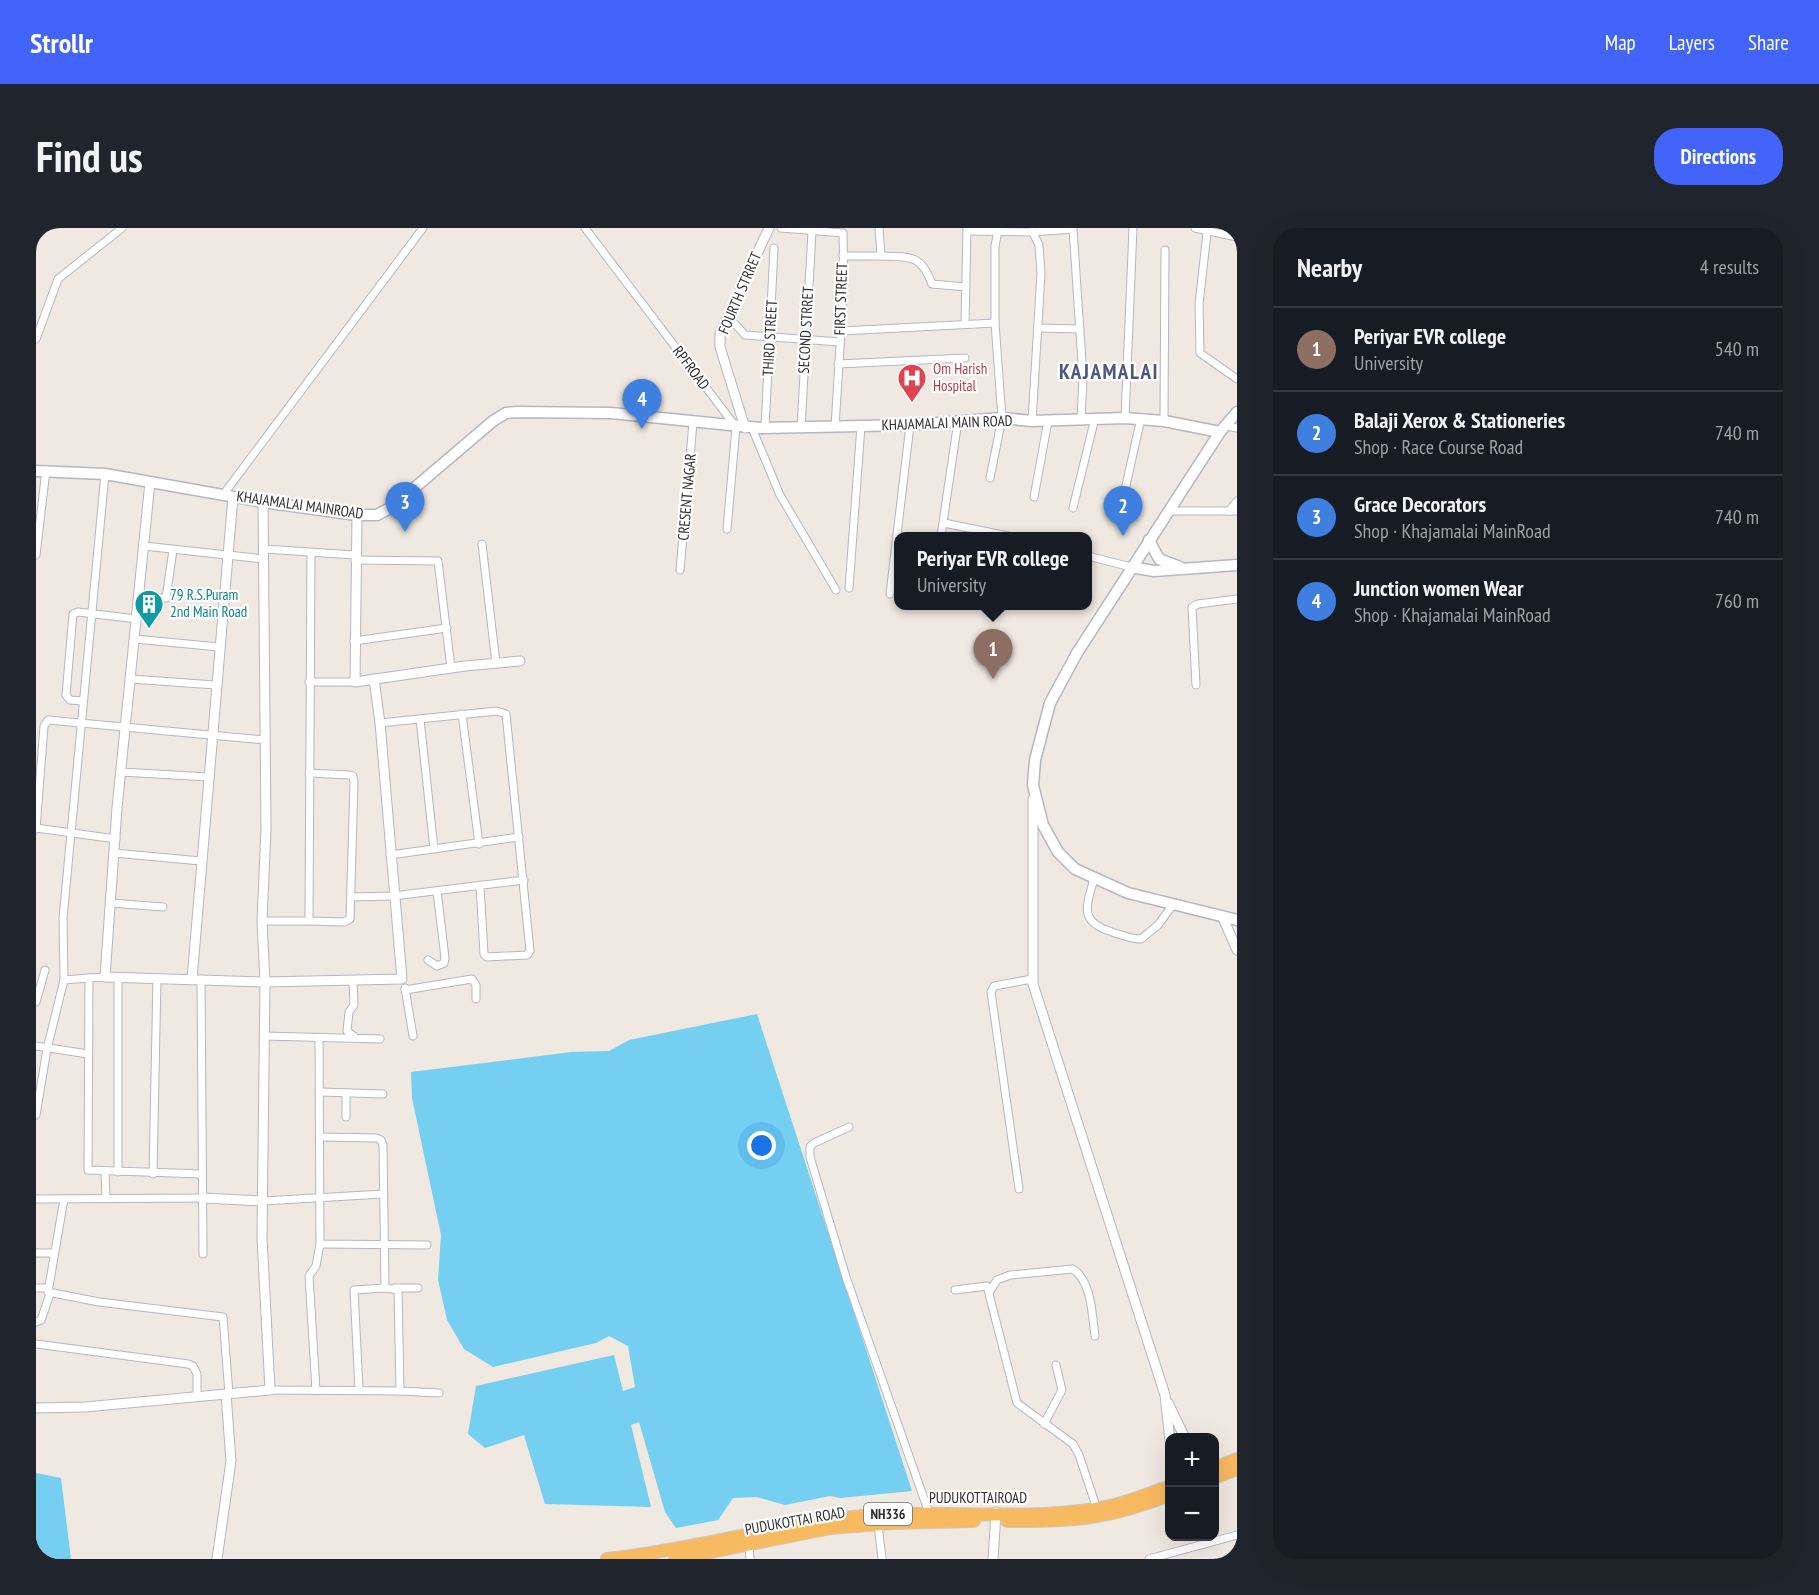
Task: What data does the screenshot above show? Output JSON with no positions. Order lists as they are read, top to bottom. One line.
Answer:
{"streets":{"highway":["PUDUKOTTAIROAD","NH336","PUDUKOTTAI ROAD"],"main road":["KHAJAMALAI MAIN ROAD","KHAJAMALAI MAINROAD"],"street":["FOURTH STRRET","FIRST STREET","SECOND STRRET","THIRD STREET","RPFROAD","CRESENT NAGAR"]},"crossings":[["FOURTH STRRET","RPFROAD"],["FOURTH STRRET","KHAJAMALAI MAIN ROAD"],["FOURTH STRRET","KHAJAMALAI MAINROAD"],["FIRST STREET","SECOND STRRET"],["FIRST STREET","KHAJAMALAI MAIN ROAD"],["SECOND STRRET","KHAJAMALAI MAIN ROAD"],["THIRD STREET","KHAJAMALAI MAIN ROAD"],["RPFROAD","KHAJAMALAI MAIN ROAD"],["RPFROAD","KHAJAMALAI MAINROAD"],["KHAJAMALAI MAIN ROAD","KHAJAMALAI MAINROAD"],["CRESENT NAGAR","KHAJAMALAI MAINROAD"],["PUDUKOTTAIROAD","PUDUKOTTAI ROAD"]],"districts":["KAJAMALAI"],"places":{"hospital":["Om Harish Hospital"],"building":["79 R.S.Puram 2nd Main Road"]},"page":{"header":"Strollr","nav":["Map","Layers","Share"],"buttons":"Directions","title":"Find us","heading":["Nearby","4 results"],"list":[{"mark":"1","name":"Periyar EVR college","note":"University","value":"540 m"},{"mark":"2","name":"Balaji Xerox & Stationeries","note":"Shop · Race Course Road","value":"740 m"},{"mark":"3","name":"Grace Decorators","note":"Shop · Khajamalai MainRoad","value":"740 m"},{"mark":"4","name":"Junction women Wear","note":"Shop · Khajamalai MainRoad","value":"760 m"}],"pins":["4","3","2","1"],"popup":["Periyar EVR college","University"],"map_buttons":["+","−"]}}
